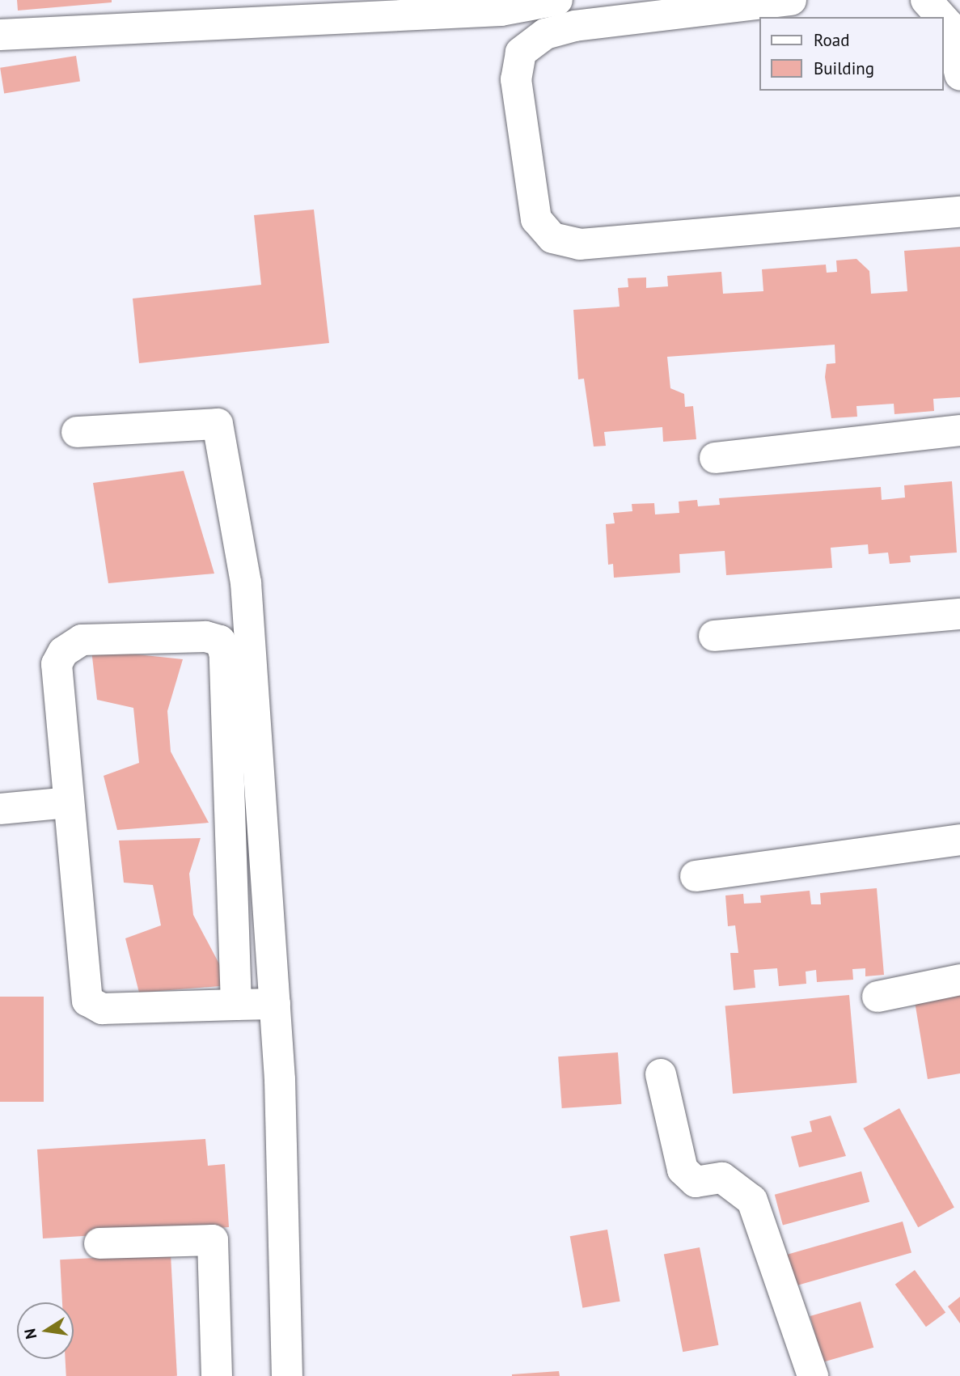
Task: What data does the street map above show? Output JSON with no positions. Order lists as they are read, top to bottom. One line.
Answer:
{"legend":["Road","Building"],"north":"left"}
